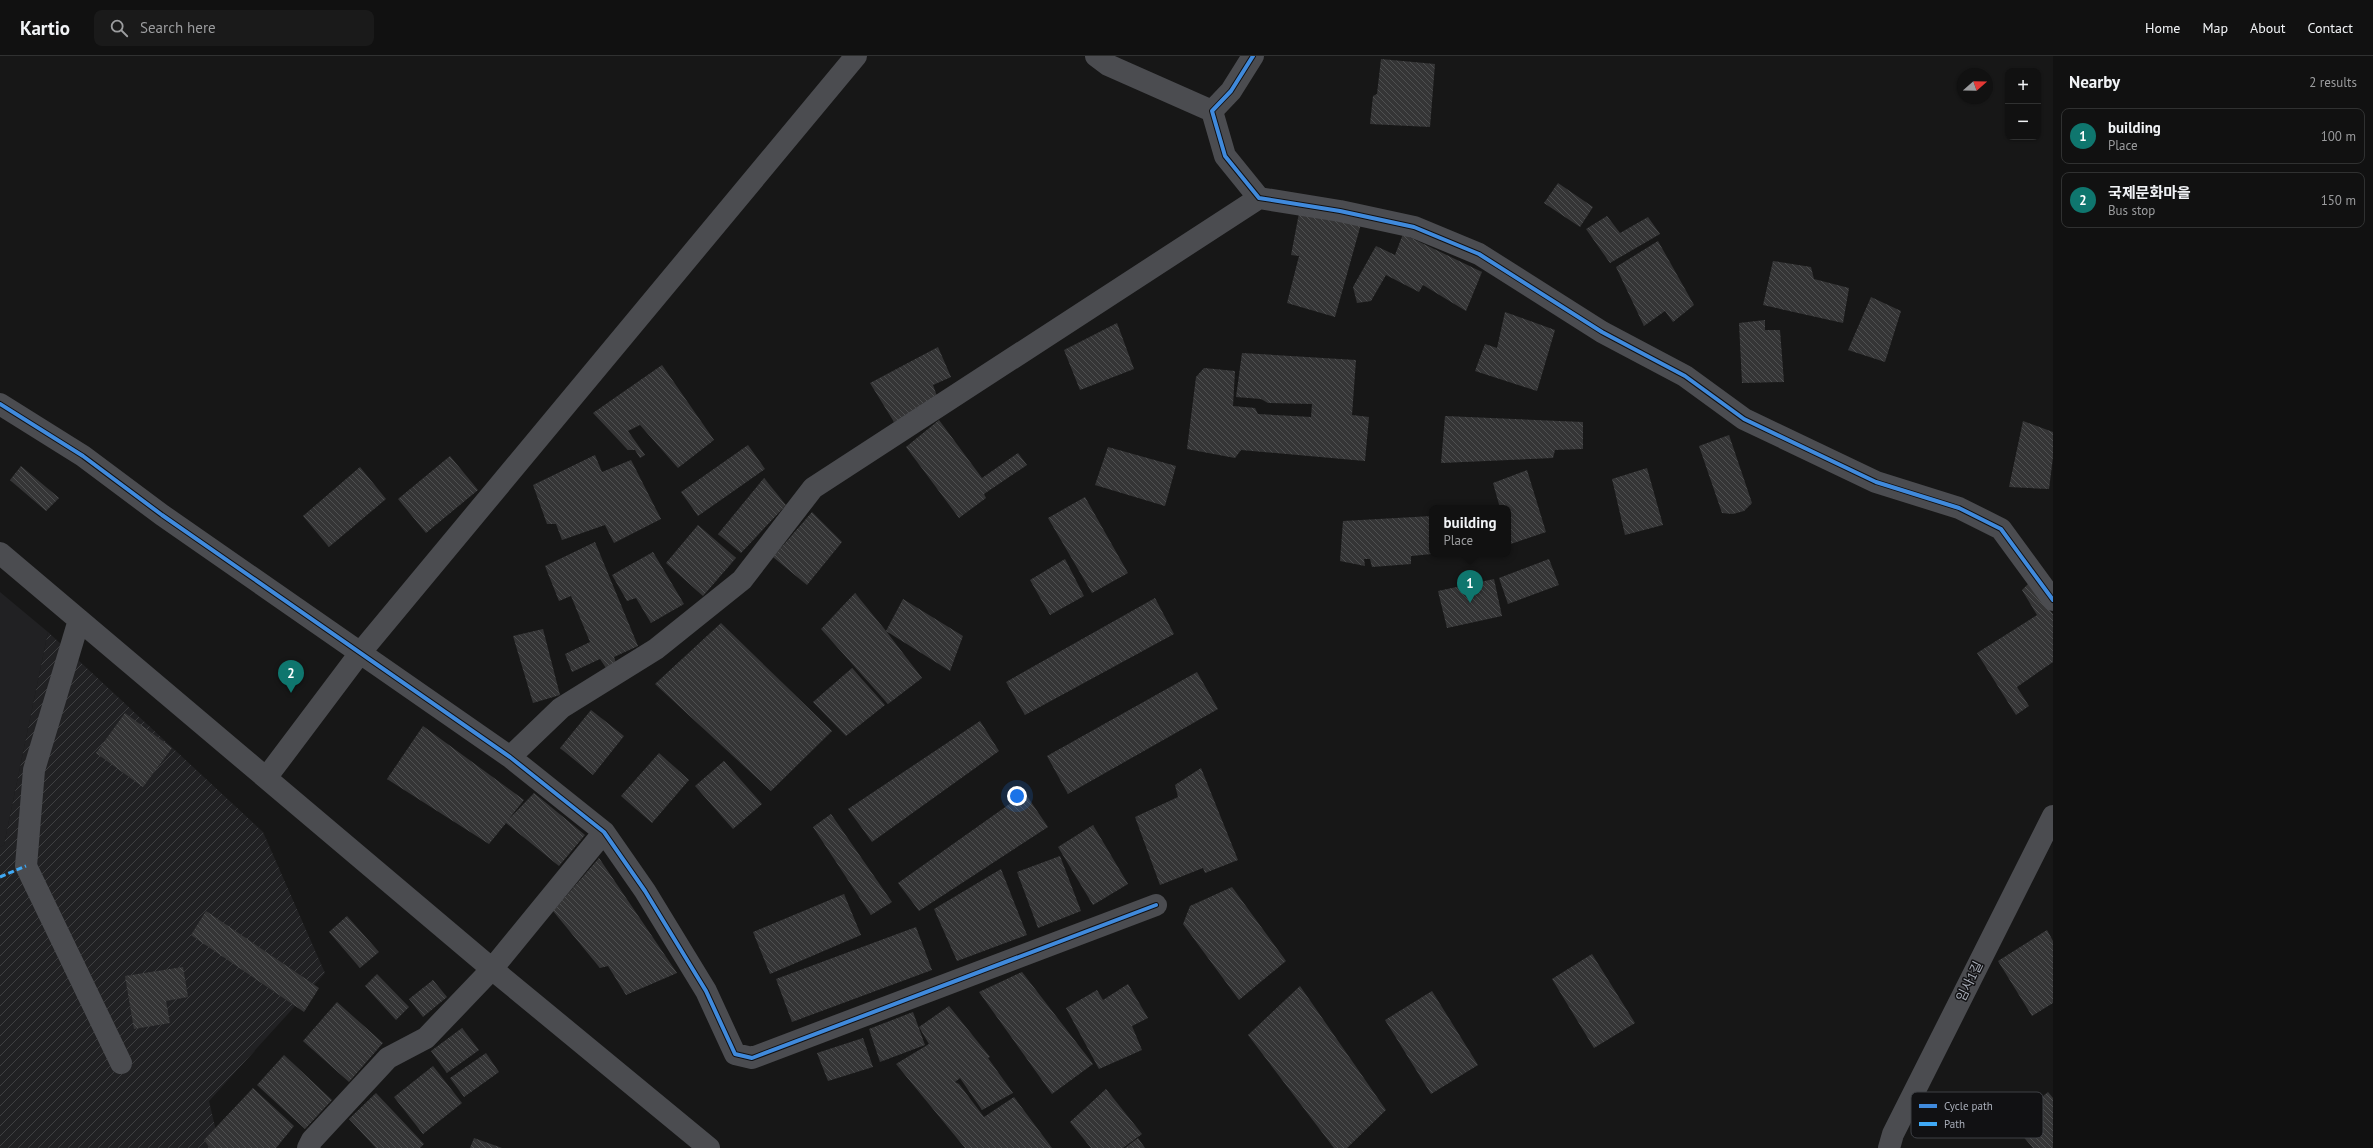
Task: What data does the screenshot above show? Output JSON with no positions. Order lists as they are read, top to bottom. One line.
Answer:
{"streets":{"street":["임사1길"]},"legend":["Cycle path","Path"],"north":"right","page":{"header":"Kartio","search":"Search here","nav":["Home","Map","About","Contact"],"heading":["Nearby","2 results"],"map_buttons":["+","−"],"list":[{"mark":"1","name":"building","note":"Place","value":"100 m"},{"mark":"2","name":"국제문화마을","note":"Bus stop","value":"150 m"}],"popup":["building","Place"],"pins":["1","2"]}}
